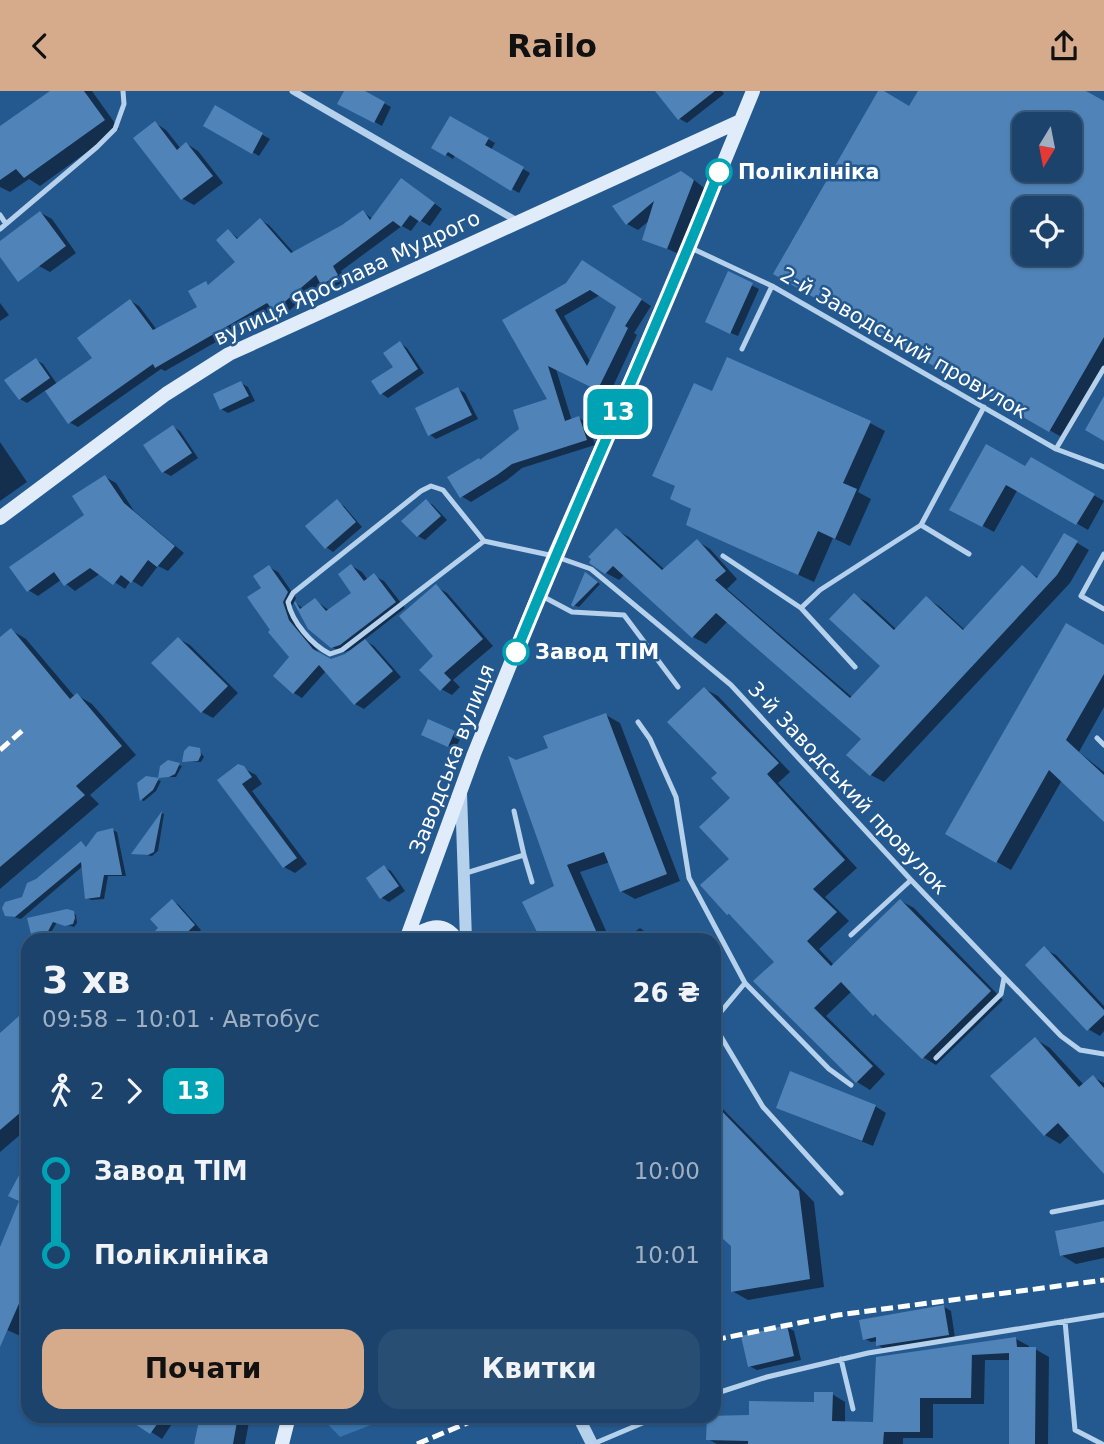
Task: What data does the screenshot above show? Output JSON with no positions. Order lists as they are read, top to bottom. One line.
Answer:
{"streets":{"main road":["вулиця Ярослава Мудрого","Заводська вулиця"],"lane":["2-й Заводський провулок","3-й Заводський провулок"]},"crossings":[["вулиця Ярослава Мудрого","Заводська вулиця"],["2-й Заводський провулок","Заводська вулиця"],["Заводська вулиця","3-й Заводський провулок"]],"places":["Поліклініка","Завод ТІМ"],"lines":["bus line 13"],"north":"bottom","page":{"header":"Railo","on_map":"13","heading":["3 хв","09:58 – 10:01 · Автобус","26 ₴"],"legs":["2","13"],"list":[{"name":"Завод ТІМ","value":"10:00"},{"name":"Поліклініка","value":"10:01"}],"buttons":["Почати","Квитки"]}}
